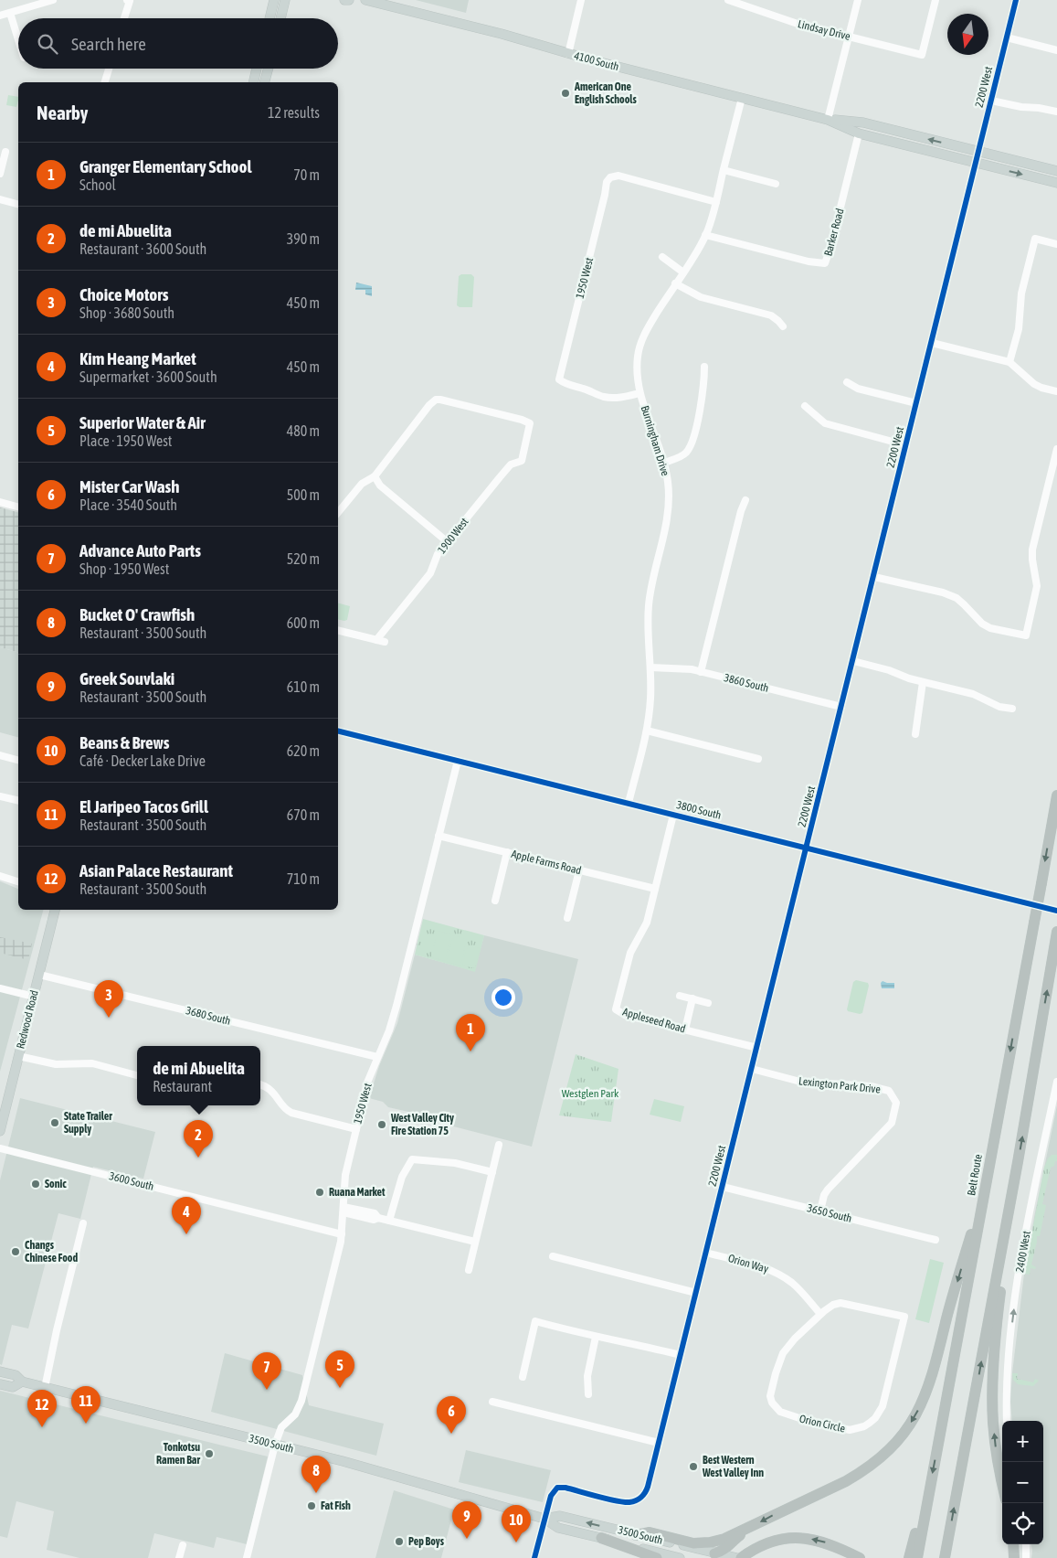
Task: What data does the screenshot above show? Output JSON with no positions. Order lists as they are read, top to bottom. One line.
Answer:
{"streets":{"highway":["Belt Route"],"main road":["4100 South","Redwood Road","3500 South"],"street":["Lindsay Drive","2200 West","Barker Road","1950 West","Burningham Drive","1900 West","3860 South","3800 South","Apple Farms Road","3680 South","Appleseed Road","Lexington Park Drive","3600 South","3650 South","2400 West","Orion Way","Orion Circle"]},"crossings":[["4100 South","2200 West"],["4100 South","Barker Road"],["4100 South","Burningham Drive"],["2200 West","3860 South"],["2200 West","3800 South"],["2200 West","Appleseed Road"],["2200 West","Lexington Park Drive"],["2200 West","3650 South"],["2200 West","Orion Way"],["2200 West","3500 South"],["Barker Road","Burningham Drive"],["1950 West","Burningham Drive"],["1950 West","3800 South"],["1950 West","Apple Farms Road"],["1950 West","3680 South"],["1950 West","3600 South"],["1950 West","3500 South"],["Burningham Drive","3860 South"],["Burningham Drive","3800 South"],["3800 South","Appleseed Road"],["Apple Farms Road","Appleseed Road"],["3680 South","Redwood Road"],["Lexington Park Drive","3650 South"],["Orion Way","Orion Circle"]],"one_way":["2400 West"],"parks":["Westglen Park"],"places":["American One English Schools","State Trailer Supply","West Valley City Fire Station 75","Sonic","Ruana Market","Changs Chinese Food","Tonkotsu Ramen Bar","Best Western West Valley Inn","Fat Fish","Pep Boys"],"north":"bottom","page":{"search":"Search here","heading":["Nearby","12 results"],"list":[{"mark":"1","name":"Granger Elementary School","note":"School","value":"70 m"},{"mark":"2","name":"de mi Abuelita","note":"Restaurant · 3600 South","value":"390 m"},{"mark":"3","name":"Choice Motors","note":"Shop · 3680 South","value":"450 m"},{"mark":"4","name":"Kim Heang Market","note":"Supermarket · 3600 South","value":"450 m"},{"mark":"5","name":"Superior Water & Air","note":"Place · 1950 West","value":"480 m"},{"mark":"6","name":"Mister Car Wash","note":"Place · 3540 South","value":"500 m"},{"mark":"7","name":"Advance Auto Parts","note":"Shop · 1950 West","value":"520 m"},{"mark":"8","name":"Bucket O' Crawfish","note":"Restaurant · 3500 South","value":"600 m"},{"mark":"9","name":"Greek Souvlaki","note":"Restaurant · 3500 South","value":"610 m"},{"mark":"10","name":"Beans & Brews","note":"Café · Decker Lake Drive","value":"620 m"},{"mark":"11","name":"El Jaripeo Tacos Grill","note":"Restaurant · 3500 South","value":"670 m"},{"mark":"12","name":"Asian Palace Restaurant","note":"Restaurant · 3500 South","value":"710 m"}],"pins":["3","1","2","4","5","7","11","12","6","8","9","10"],"popup":["de mi Abuelita","Restaurant"],"map_buttons":["+","−"]}}
